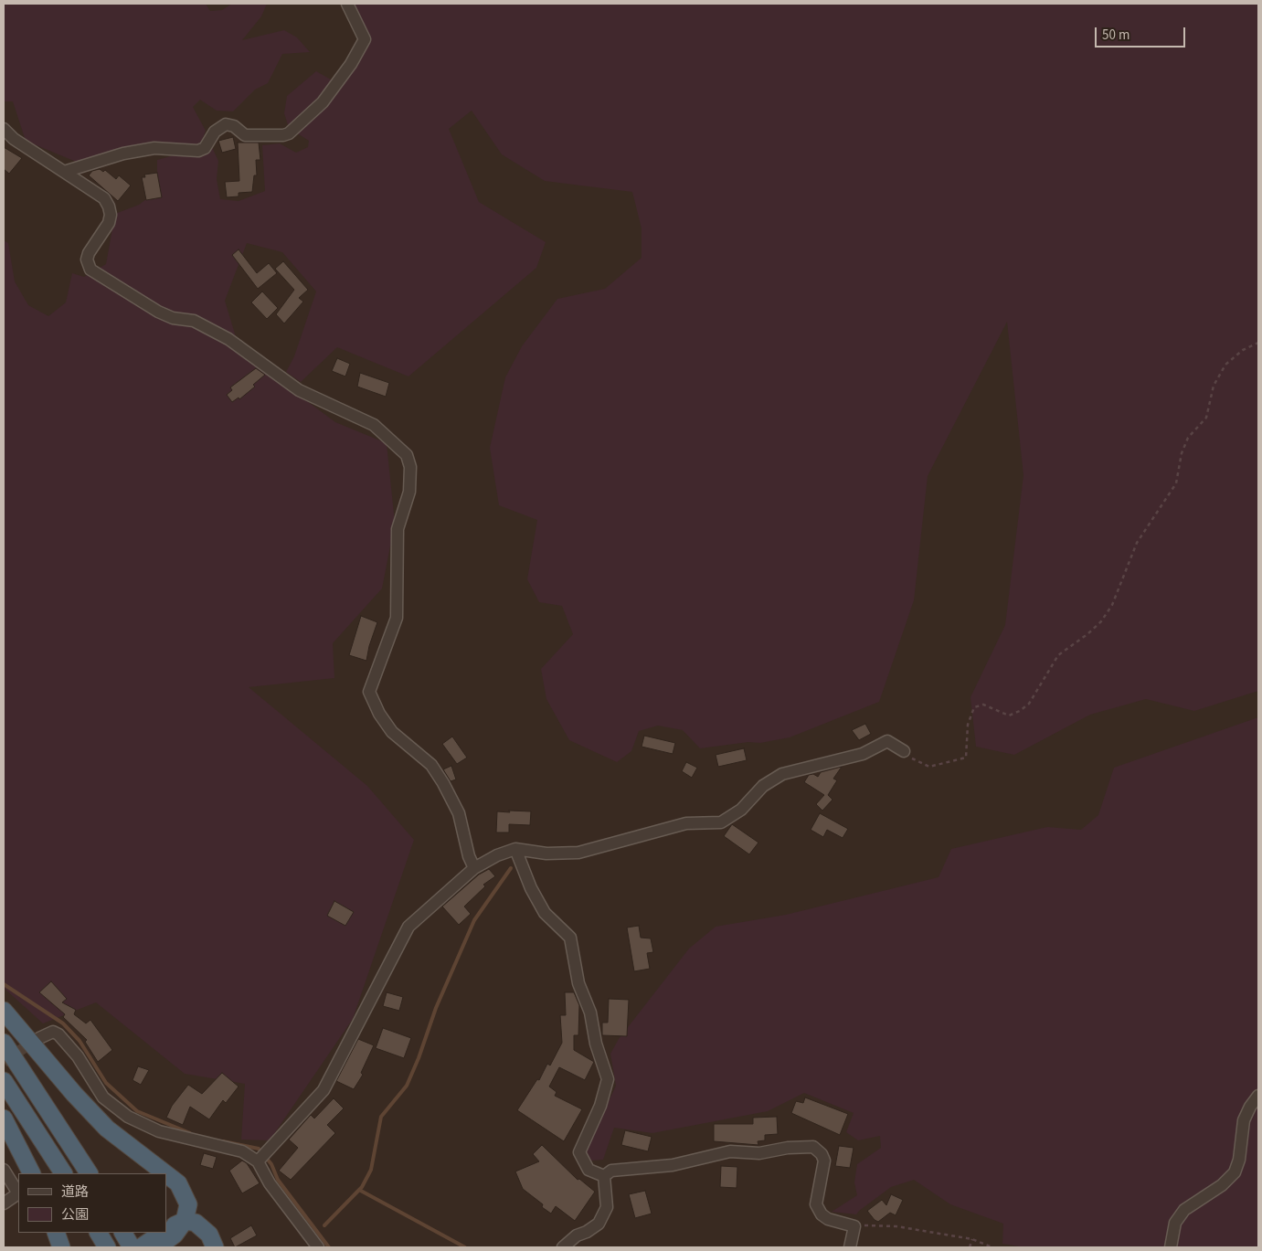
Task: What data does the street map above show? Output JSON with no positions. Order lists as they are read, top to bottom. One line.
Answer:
{"legend":["道路","公園"],"scale_bar":"50 m"}
